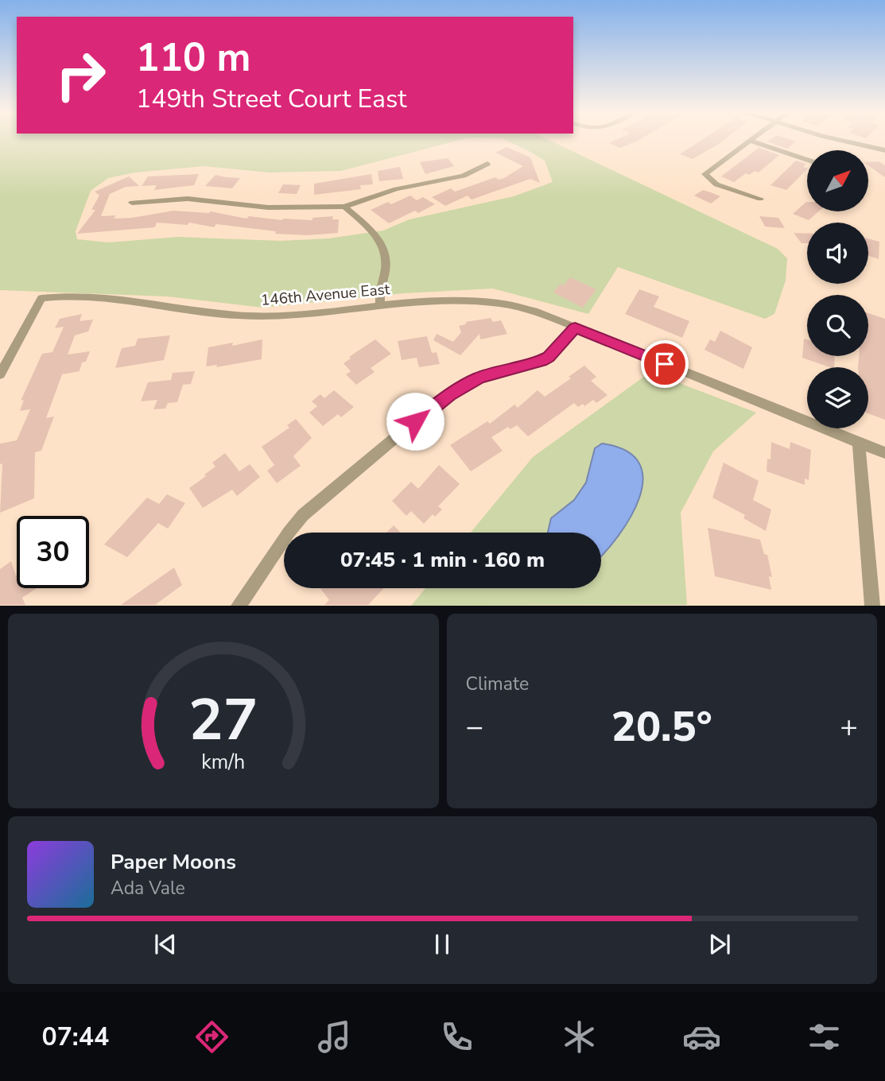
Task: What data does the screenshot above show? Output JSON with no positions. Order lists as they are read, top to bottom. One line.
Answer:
{"streets":{"street":["146th Avenue East"]},"north":"top right","page":{"turn":["110 m","149th Street Court East"],"limit":"30","trip":"07:45 · 1 min · 160 m","tile":"Climate","heat":["−","20.5°","+"],"song":["Paper Moons","Ada Vale"],"tabs":"07:44","gauge":["27","km/h"]}}
